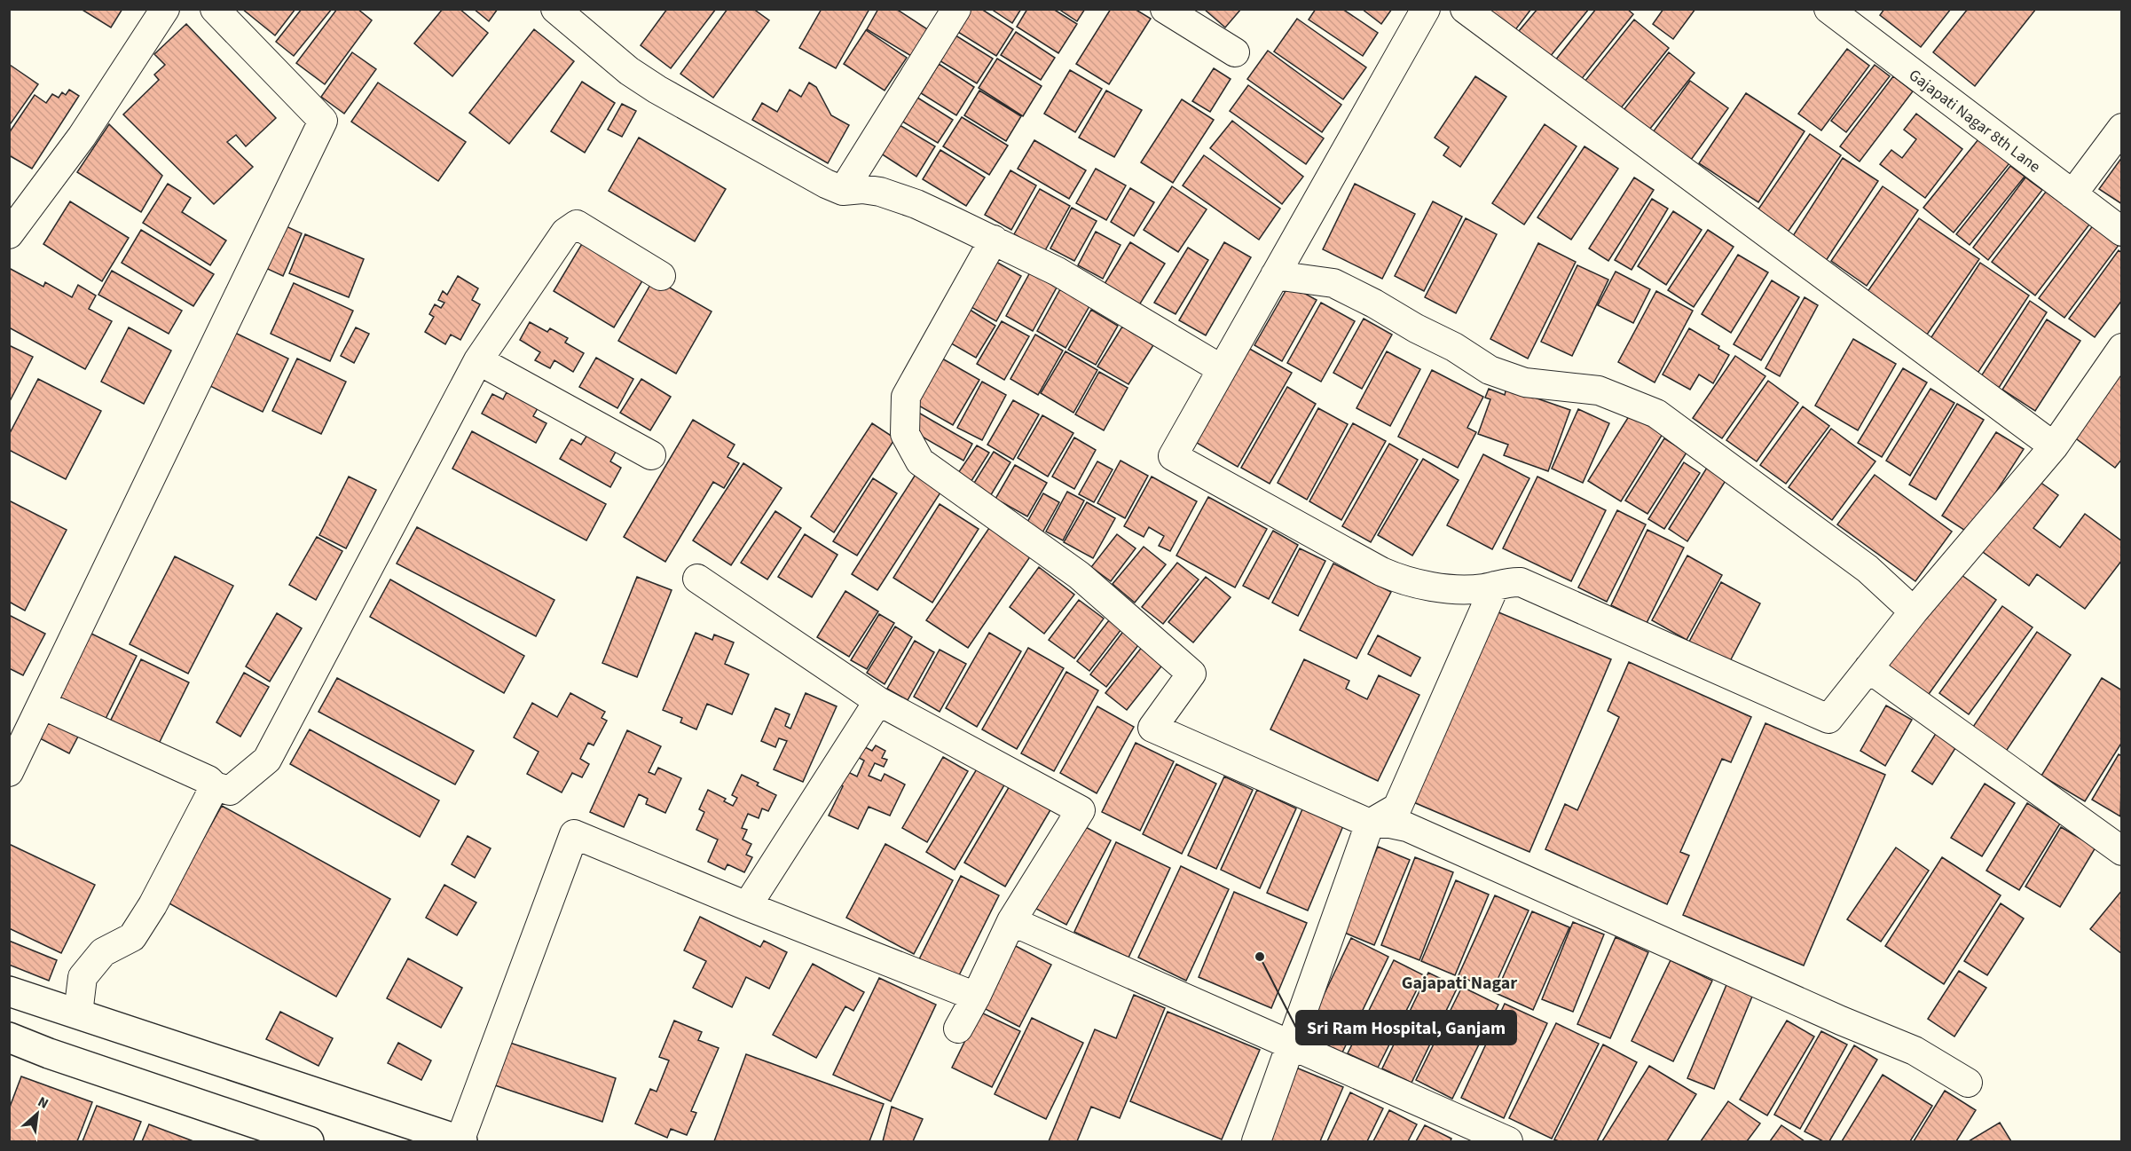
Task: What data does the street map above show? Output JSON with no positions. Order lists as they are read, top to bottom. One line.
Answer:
{"streets":{"street":["Gajapati Nagar 8th Lane"]},"districts":["Gajapati Nagar"],"places":["Sri Ram Hospital, Ganjam"],"north":"top right"}
